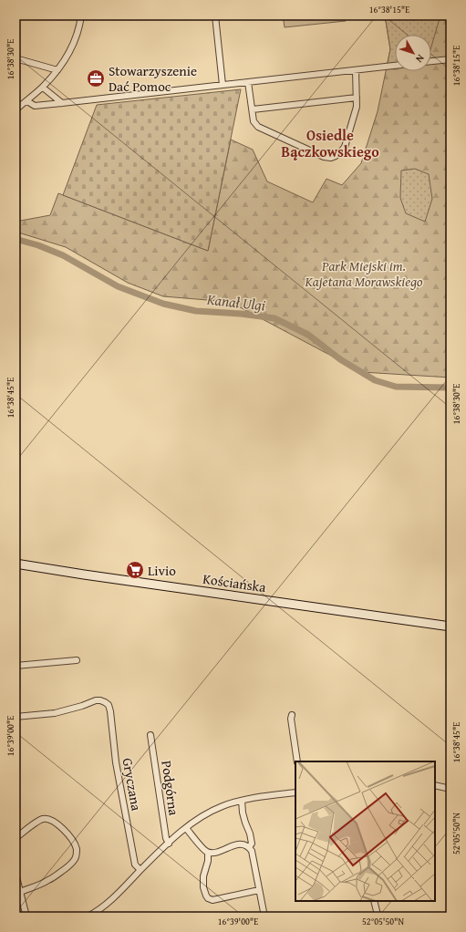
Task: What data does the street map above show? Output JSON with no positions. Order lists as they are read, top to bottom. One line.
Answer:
{"streets":{"main road":["Kościańska"],"street":["Gryczana","Podgórna"]},"crossings":[["Gryczana","Podgórna"]],"districts":["Osiedle Bączkowskiego"],"water":["Kanał Ulgi"],"parks":["Park Miejski im. Kajetana Morawskiego"],"places":{"office":["Stowarzyszenie Dać Pomoc"],"supermarket":["Livio"]},"north":"bottom right","coordinates":["16°38'15\"E","16°38'30\"E","16°38'45\"E","16°39'00\"E","52°05'50\"N"]}
